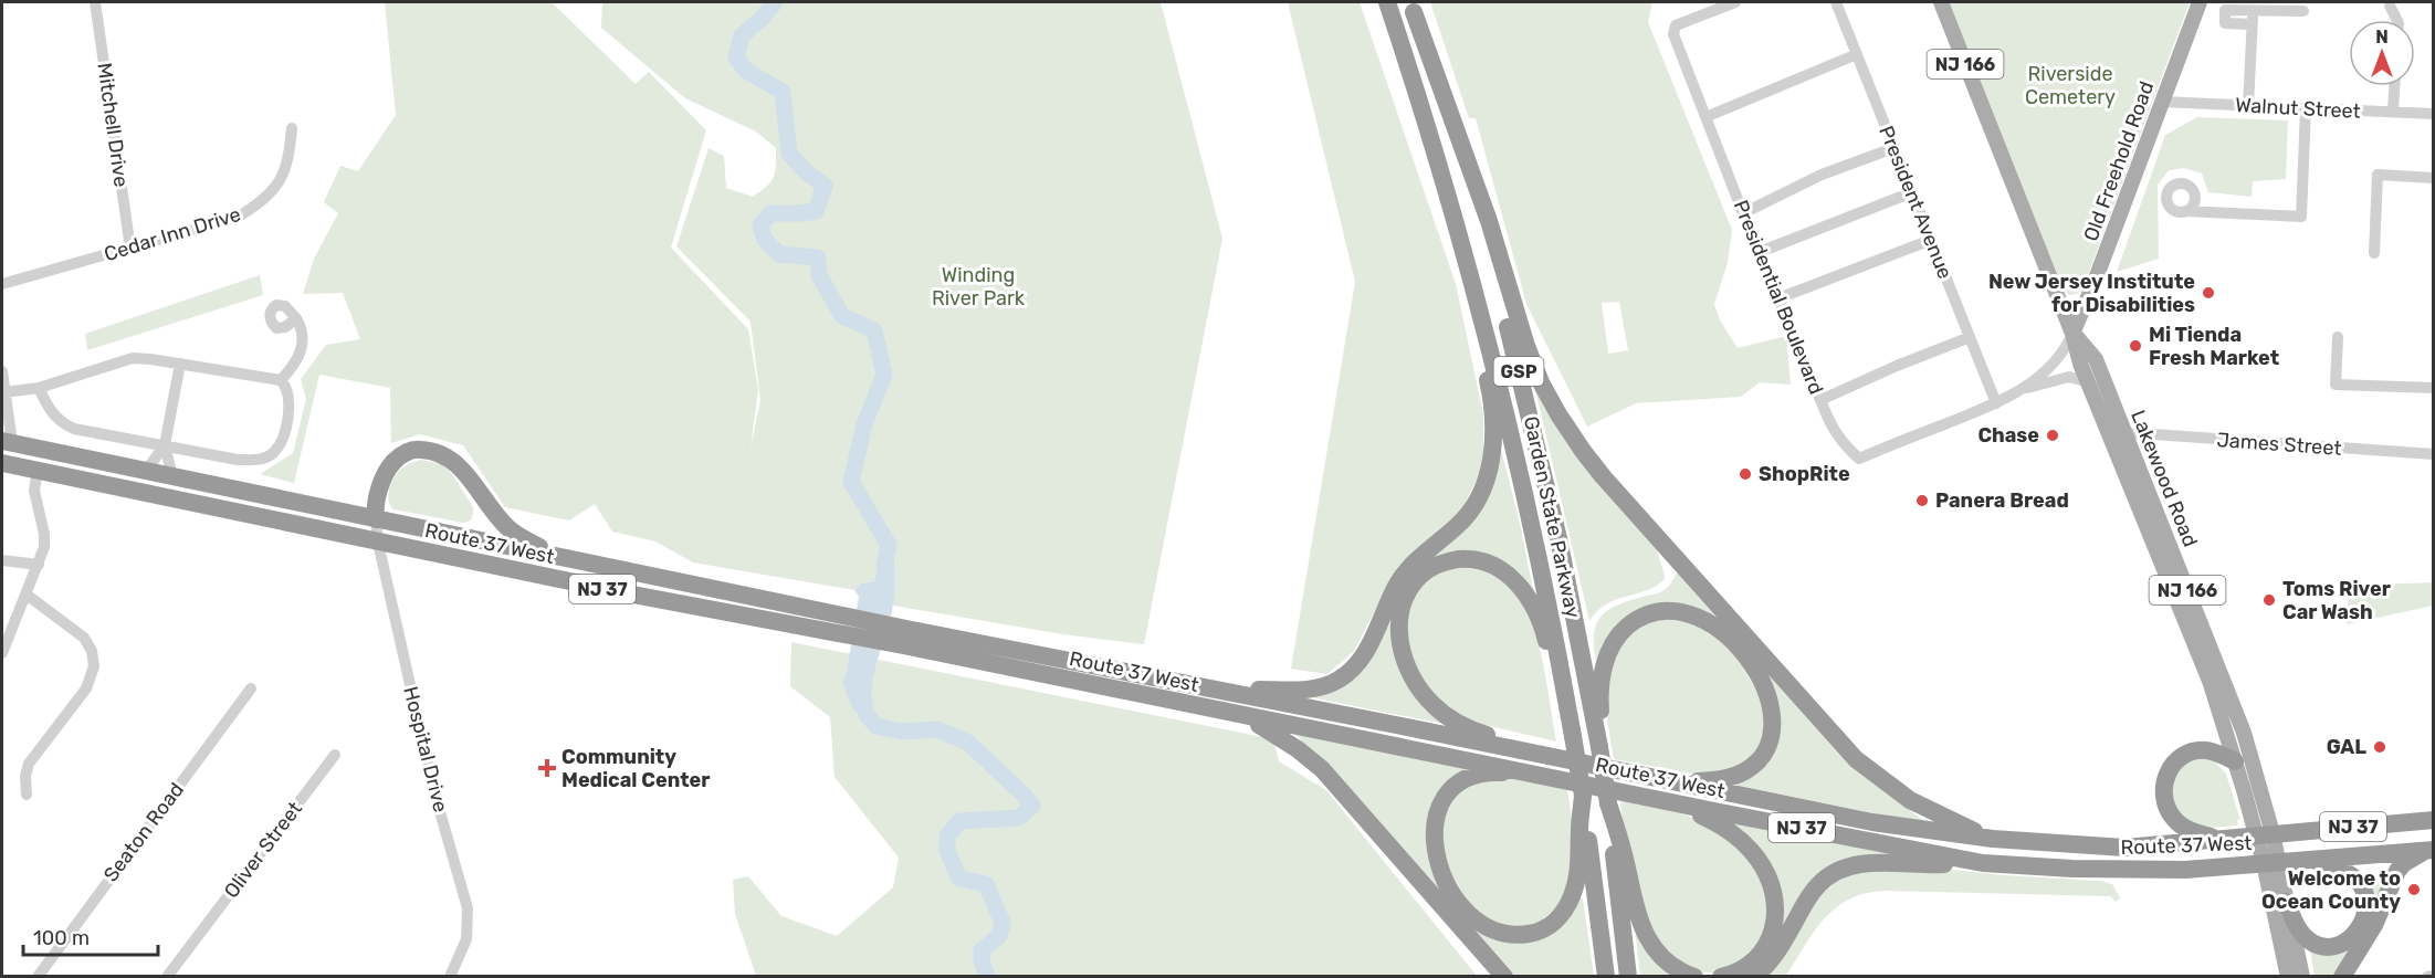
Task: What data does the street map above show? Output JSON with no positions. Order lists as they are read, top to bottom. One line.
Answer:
{"streets":{"highway":["GSP","Garden State Parkway","Route 37 West","NJ 37"],"main road":["NJ 166","Old Freehold Road","Lakewood Road"],"street":["Walnut Street","Mitchell Drive","President Avenue","Cedar Inn Drive","Presidential Boulevard","James Street","Hospital Drive","Seaton Road","Oliver Street"]},"crossings":[["NJ 166","Lakewood Road"],["NJ 166","Route 37 West"],["NJ 166","NJ 37"],["Walnut Street","Old Freehold Road"],["Mitchell Drive","Cedar Inn Drive"],["Old Freehold Road","Presidential Boulevard"],["Old Freehold Road","Lakewood Road"],["President Avenue","Presidential Boulevard"],["Presidential Boulevard","Lakewood Road"],["James Street","Lakewood Road"],["Lakewood Road","Route 37 West"],["Lakewood Road","NJ 37"],["Route 37 West","NJ 37"],["Route 37 West","Hospital Drive"]],"parks":["Riverside Cemetery","Winding River Park"],"places":{"other":["New Jersey Institute for Disabilities","Mi Tienda Fresh Market","Chase","ShopRite","Panera Bread","Toms River Car Wash","GAL","Welcome to Ocean County"],"health":["Community Medical Center"]},"scale_bar":"100 m","north":"top"}
